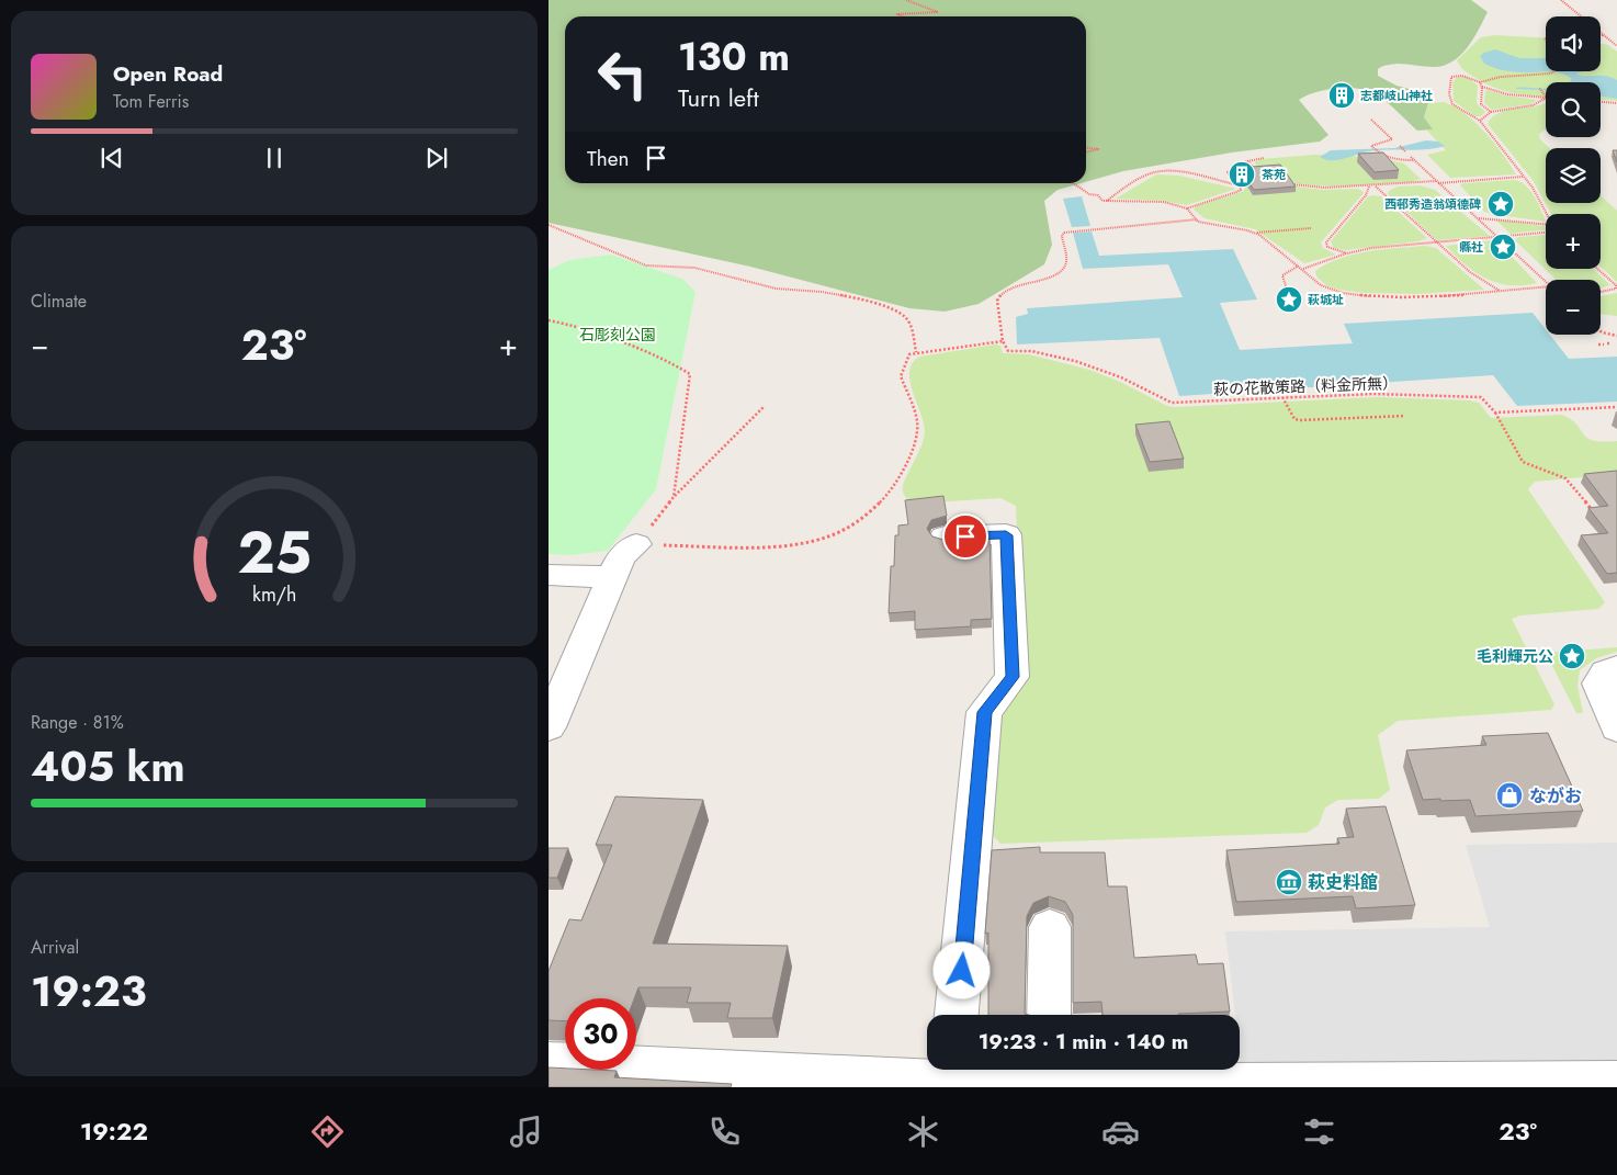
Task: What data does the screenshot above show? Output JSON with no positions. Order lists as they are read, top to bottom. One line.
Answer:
{"streets":{"path":["萩の花散策路（料金所無）"]},"parks":["石彫刻公園"],"places":{"building":["志都岐山神社","茶苑"],"place":["西邨秀造翁頌德碑","縣社","萩城址","毛利輝元公"],"shop":["ながお"],"museum":["萩史料館"]},"page":{"map_buttons":["+","−"],"turn":["130 m","Turn left"],"song":["Open Road","Tom Ferris"],"then":"Then","tile":["Climate",["Range · 81%","405 km"],["Arrival","19:23"]],"heat":["−","23°","+"],"limit":"30","trip":"19:23 · 1 min · 140 m","tabs":["19:22","23°"],"gauge":["25","km/h"]}}
